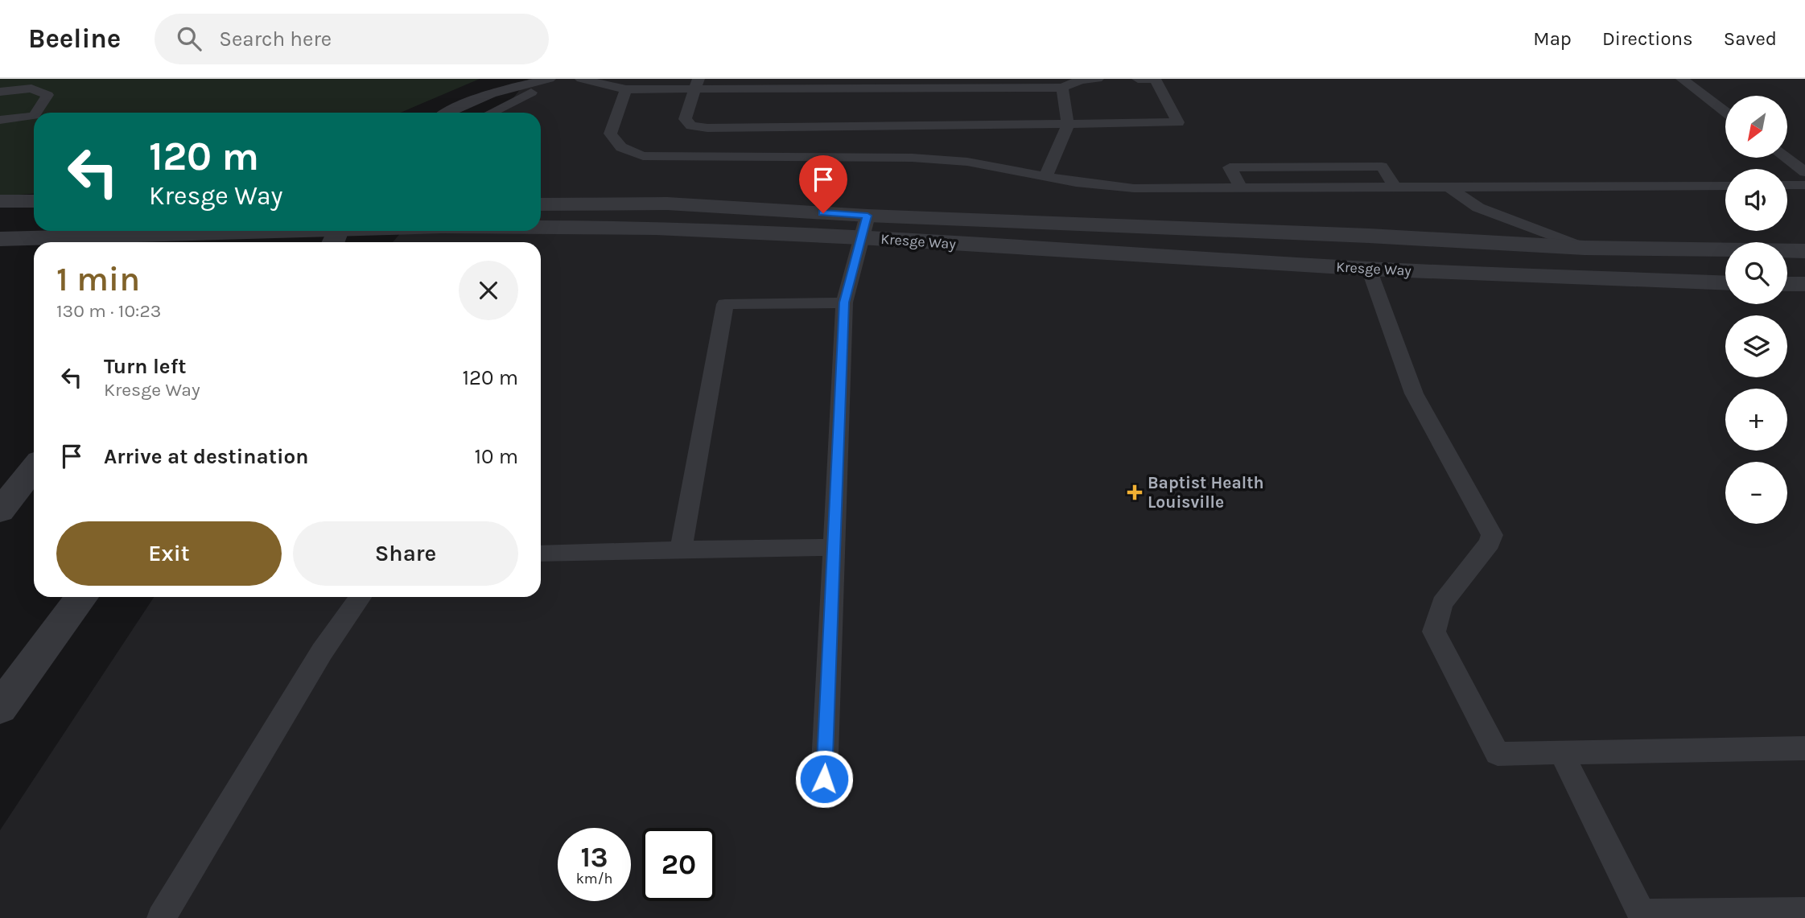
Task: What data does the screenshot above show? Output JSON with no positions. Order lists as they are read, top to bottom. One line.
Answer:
{"streets":{"street":["Kresge Way"]},"places":{"health":["Baptist Health Louisville"]},"north":"bottom left","page":{"header":"Beeline","search":"Search here","nav":["Map","Directions","Saved"],"map_buttons":["+","−"],"turn":["120 m","Kresge Way"],"heading":["1 min","130 m · 10:23"],"list":[{"name":"Turn left","note":"Kresge Way","value":"120 m"},{"name":"Arrive at destination","value":"10 m"}],"buttons":["Exit","Share"],"speed":"13 km/h","limit":"20"}}
